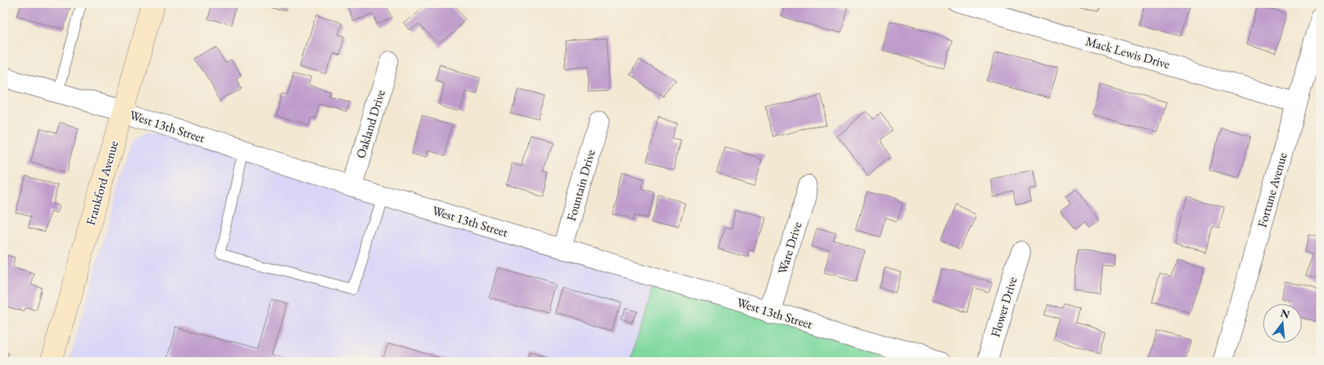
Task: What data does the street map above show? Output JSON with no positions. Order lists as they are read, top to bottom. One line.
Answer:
{"streets":{"main road":["Frankford Avenue"],"street":["Mack Lewis Drive","Oakland Drive","West 13th Street","Fountain Drive","Fortune Avenue","Ware Drive","Flower Drive"]},"crossings":[["Mack Lewis Drive","Fortune Avenue"],["Oakland Drive","West 13th Street"],["West 13th Street","Frankford Avenue"],["West 13th Street","Fountain Drive"],["West 13th Street","Ware Drive"]],"north":"top"}
